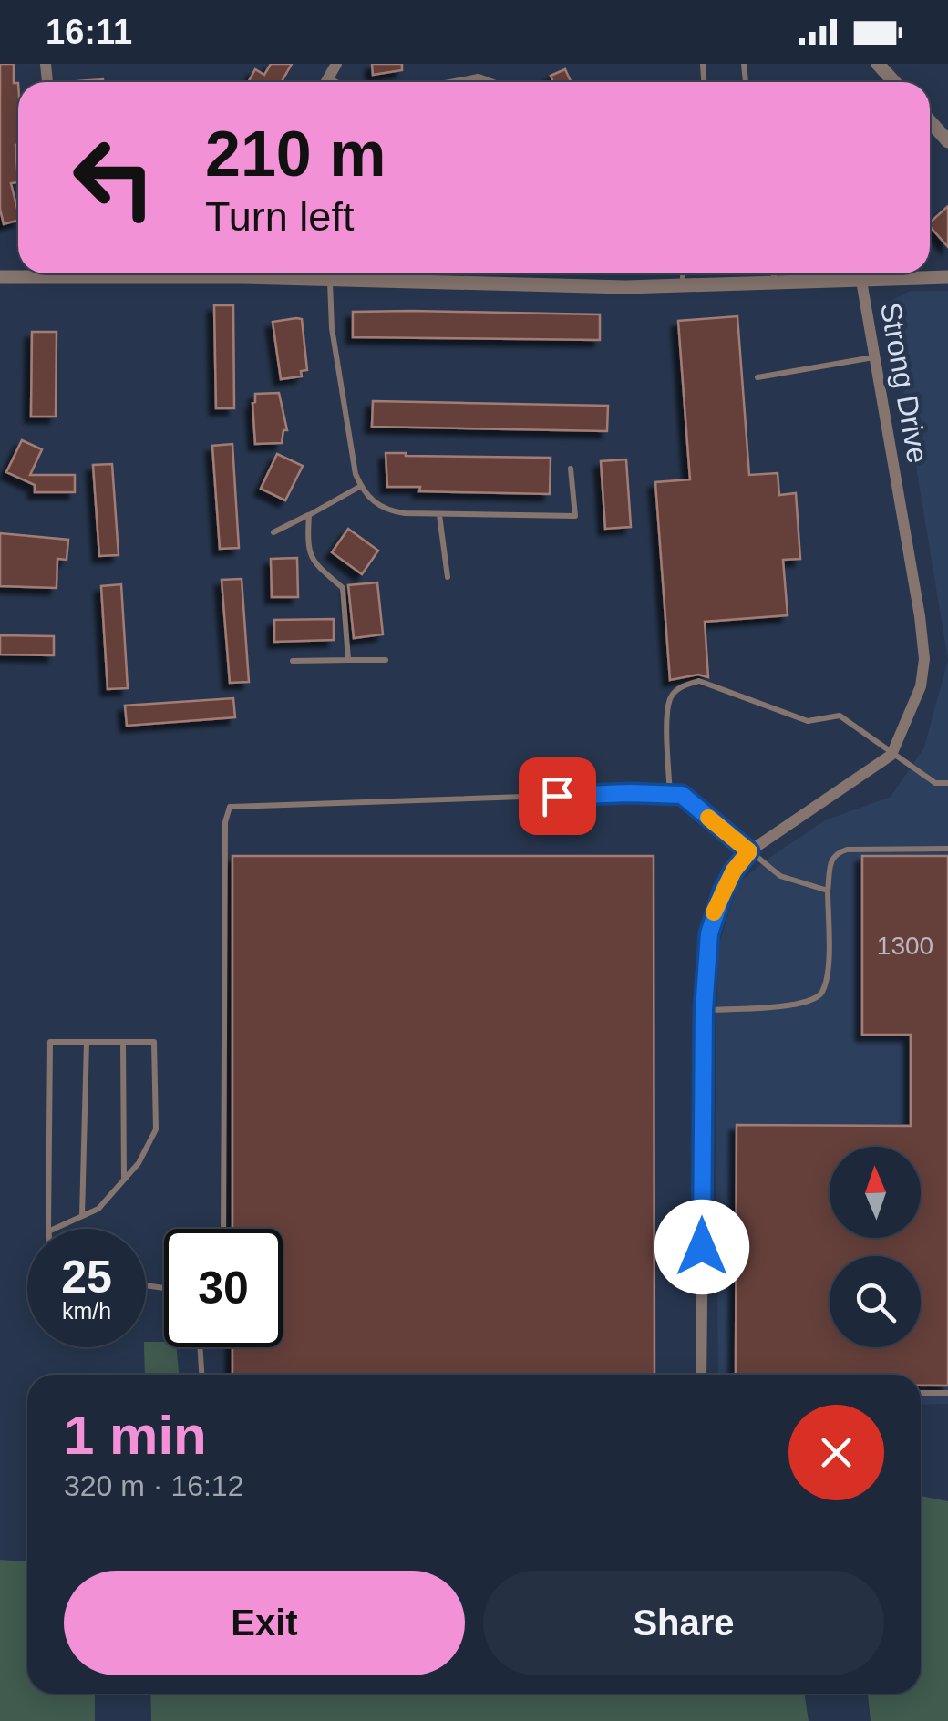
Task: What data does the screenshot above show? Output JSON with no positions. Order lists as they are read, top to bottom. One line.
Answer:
{"streets":{"street":["Strong Drive"]},"house_numbers":["1300"],"north":"top","page":{"status":"16:11","turn":["210 m","Turn left"],"speed":"25 km/h","limit":"30","heading":["1 min","320 m · 16:12"],"buttons":["Exit","Share"]}}
